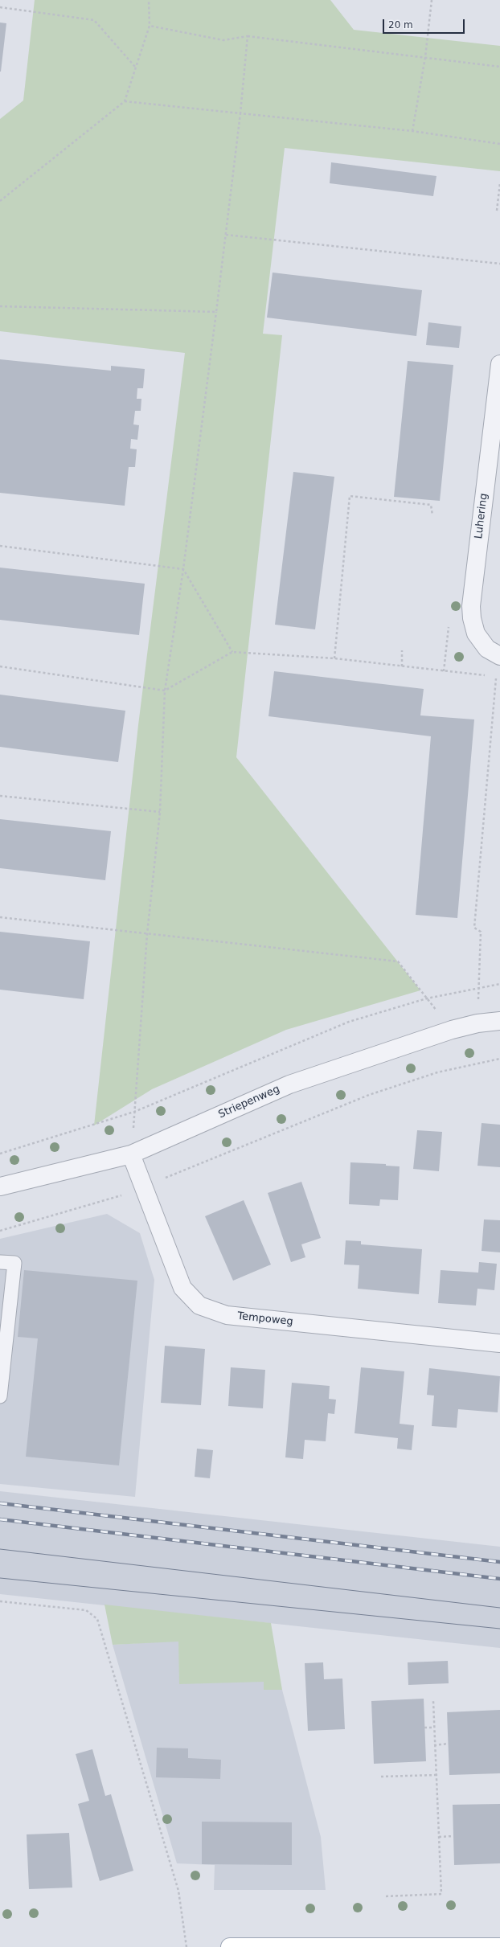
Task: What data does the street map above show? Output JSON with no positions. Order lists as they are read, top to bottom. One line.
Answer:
{"streets":{"street":["Luhering","Striepenweg","Tempoweg"]},"crossings":[["Striepenweg","Tempoweg"]],"scale_bar":"20 m"}
